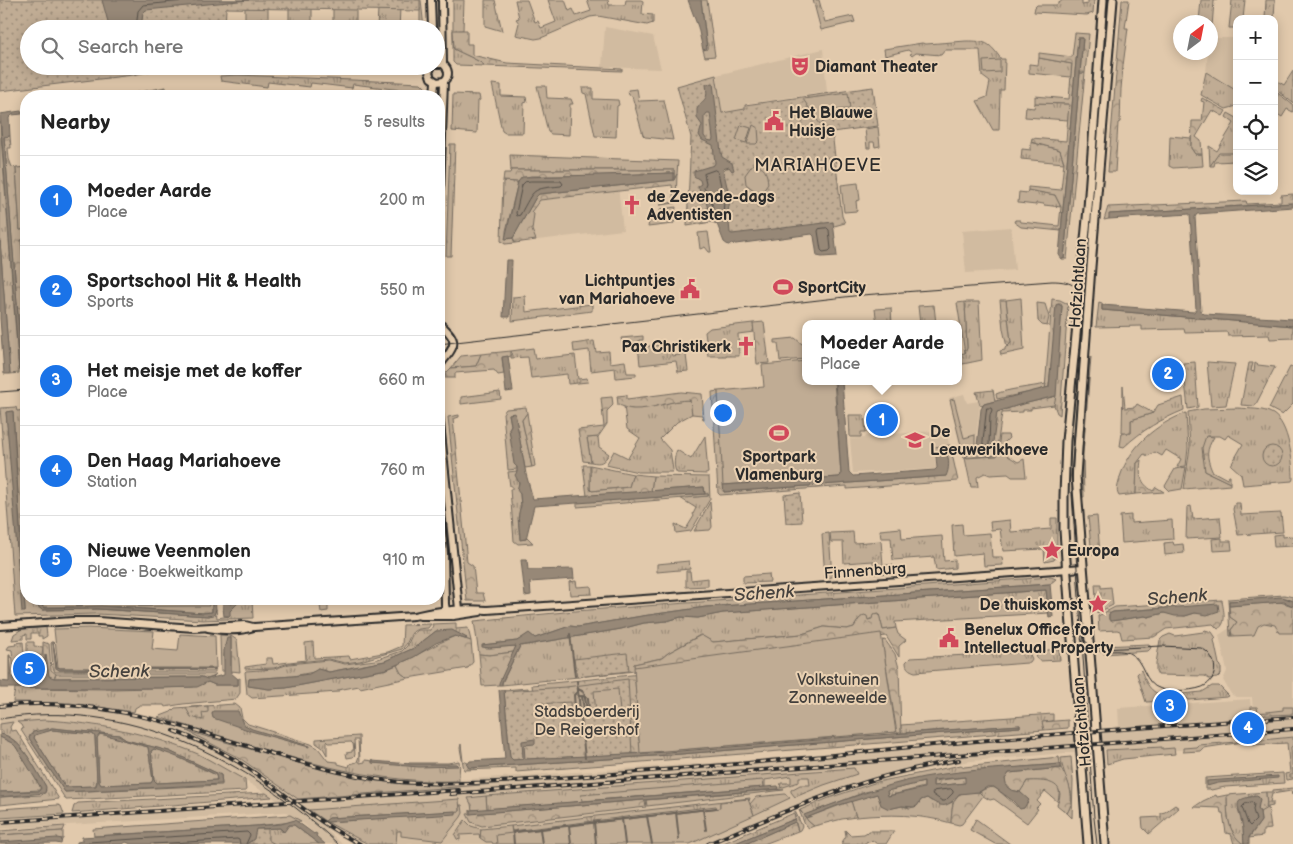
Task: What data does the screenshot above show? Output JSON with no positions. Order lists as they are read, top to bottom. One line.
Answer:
{"streets":{"main road":["Hofzichtlaan"],"street":["Finnenburg"]},"crossings":[["Hofzichtlaan","Finnenburg"]],"districts":["MARIAHOEVE"],"water":["Schenk"],"parks":["Volkstuinen Zonneweelde","Stadsboerderij De Reigershof"],"places":{"theatre":["Diamant Theater"],"public building":["Het Blauwe Huisje","Lichtpuntjes van Mariahoeve","Benelux Office for Intellectual Property"],"church":["de Zevende-dags Adventisten","Pax Christikerk"],"sports":["SportCity","Sportpark Vlamenburg"],"school or university":["De Leeuwerikhoeve"],"place":["Europa","De thuiskomst"]},"north":"top right","page":{"map_buttons":["+","−"],"search":"Search here","heading":["Nearby","5 results"],"list":[{"mark":"1","name":"Moeder Aarde","note":"Place","value":"200 m"},{"mark":"2","name":"Sportschool Hit & Health","note":"Sports","value":"550 m"},{"mark":"3","name":"Het meisje met de koffer","note":"Place","value":"660 m"},{"mark":"4","name":"Den Haag Mariahoeve","note":"Station","value":"760 m"},{"mark":"5","name":"Nieuwe Veenmolen","note":"Place · Boekweitkamp","value":"910 m"}],"popup":["Moeder Aarde","Place"],"pins":["2","1","5","3","4"]}}
